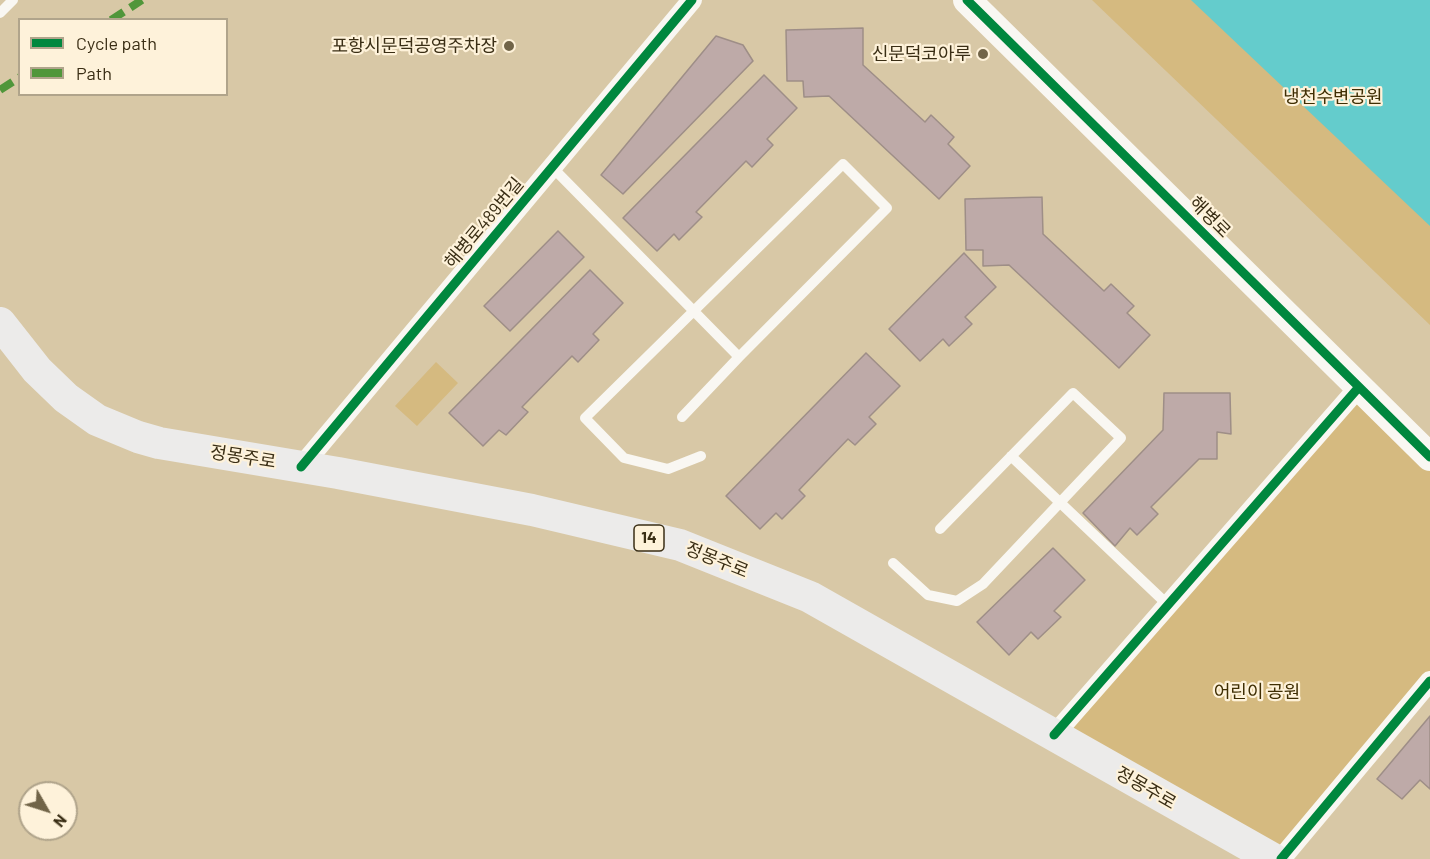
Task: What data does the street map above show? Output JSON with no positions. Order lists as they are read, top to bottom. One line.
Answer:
{"streets":{"main road":["정몽주로","14"],"street":["해병로","해병로489번길"]},"crossings":[["해병로489번길","정몽주로"]],"parks":["냉천수변공원","어린이 공원"],"places":["포항시문덕공영주차장","신문덕코아루"],"legend":["Cycle path","Path"],"north":"bottom right"}
